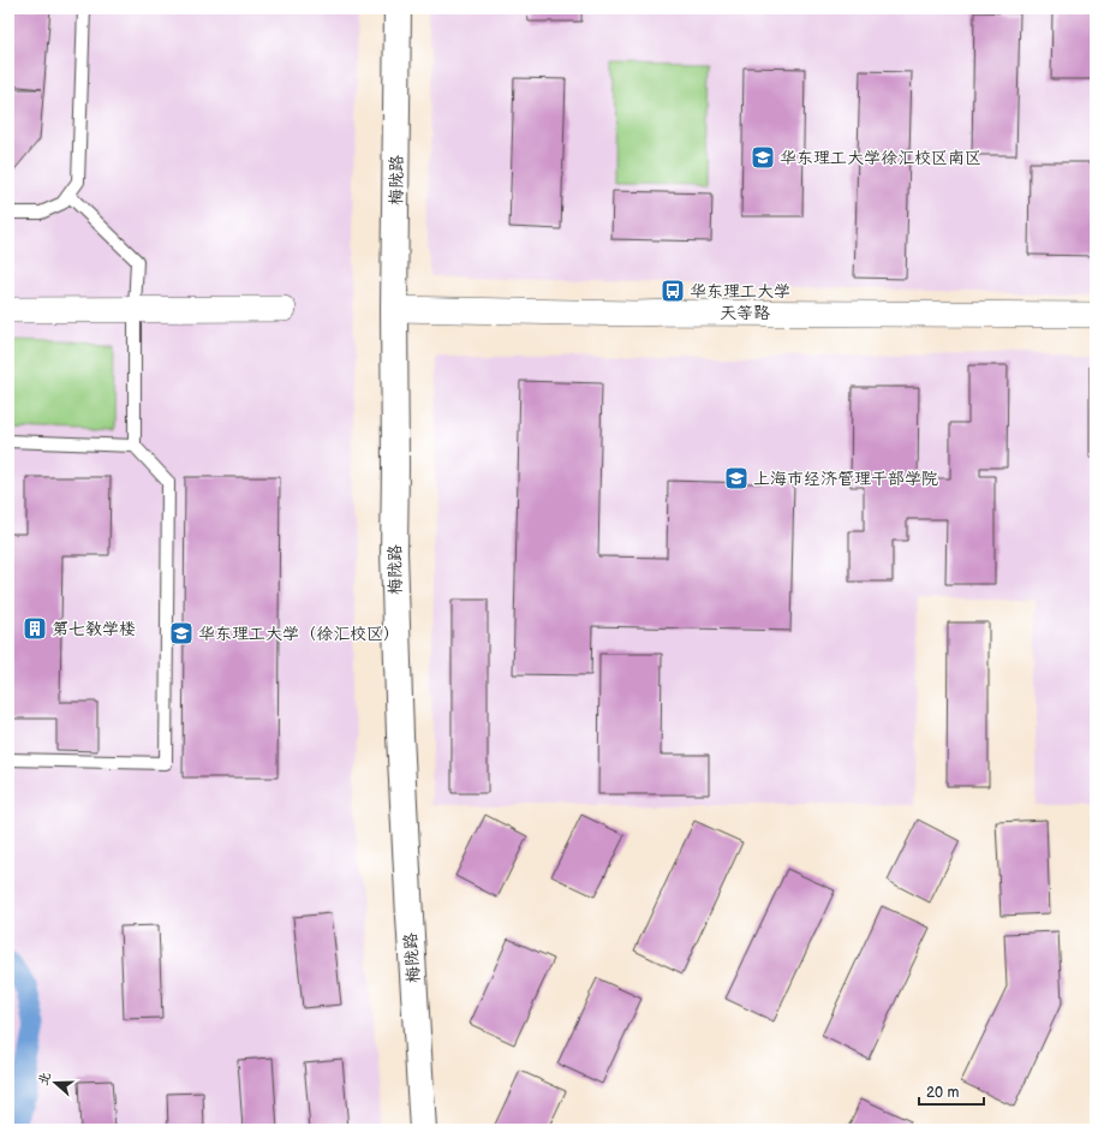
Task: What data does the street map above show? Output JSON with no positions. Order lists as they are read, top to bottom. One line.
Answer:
{"streets":{"street":["梅陇路","天等路"]},"crossings":[["梅陇路","天等路"]],"places":{"school or university":["华东理工大学徐汇校区南区","上海市经济管理干部学院","华东理工大学（徐汇校区）"],"bus stop":["华东理工大学"],"building":["第七教学楼"]},"scale_bar":"20 m","north":"left"}
